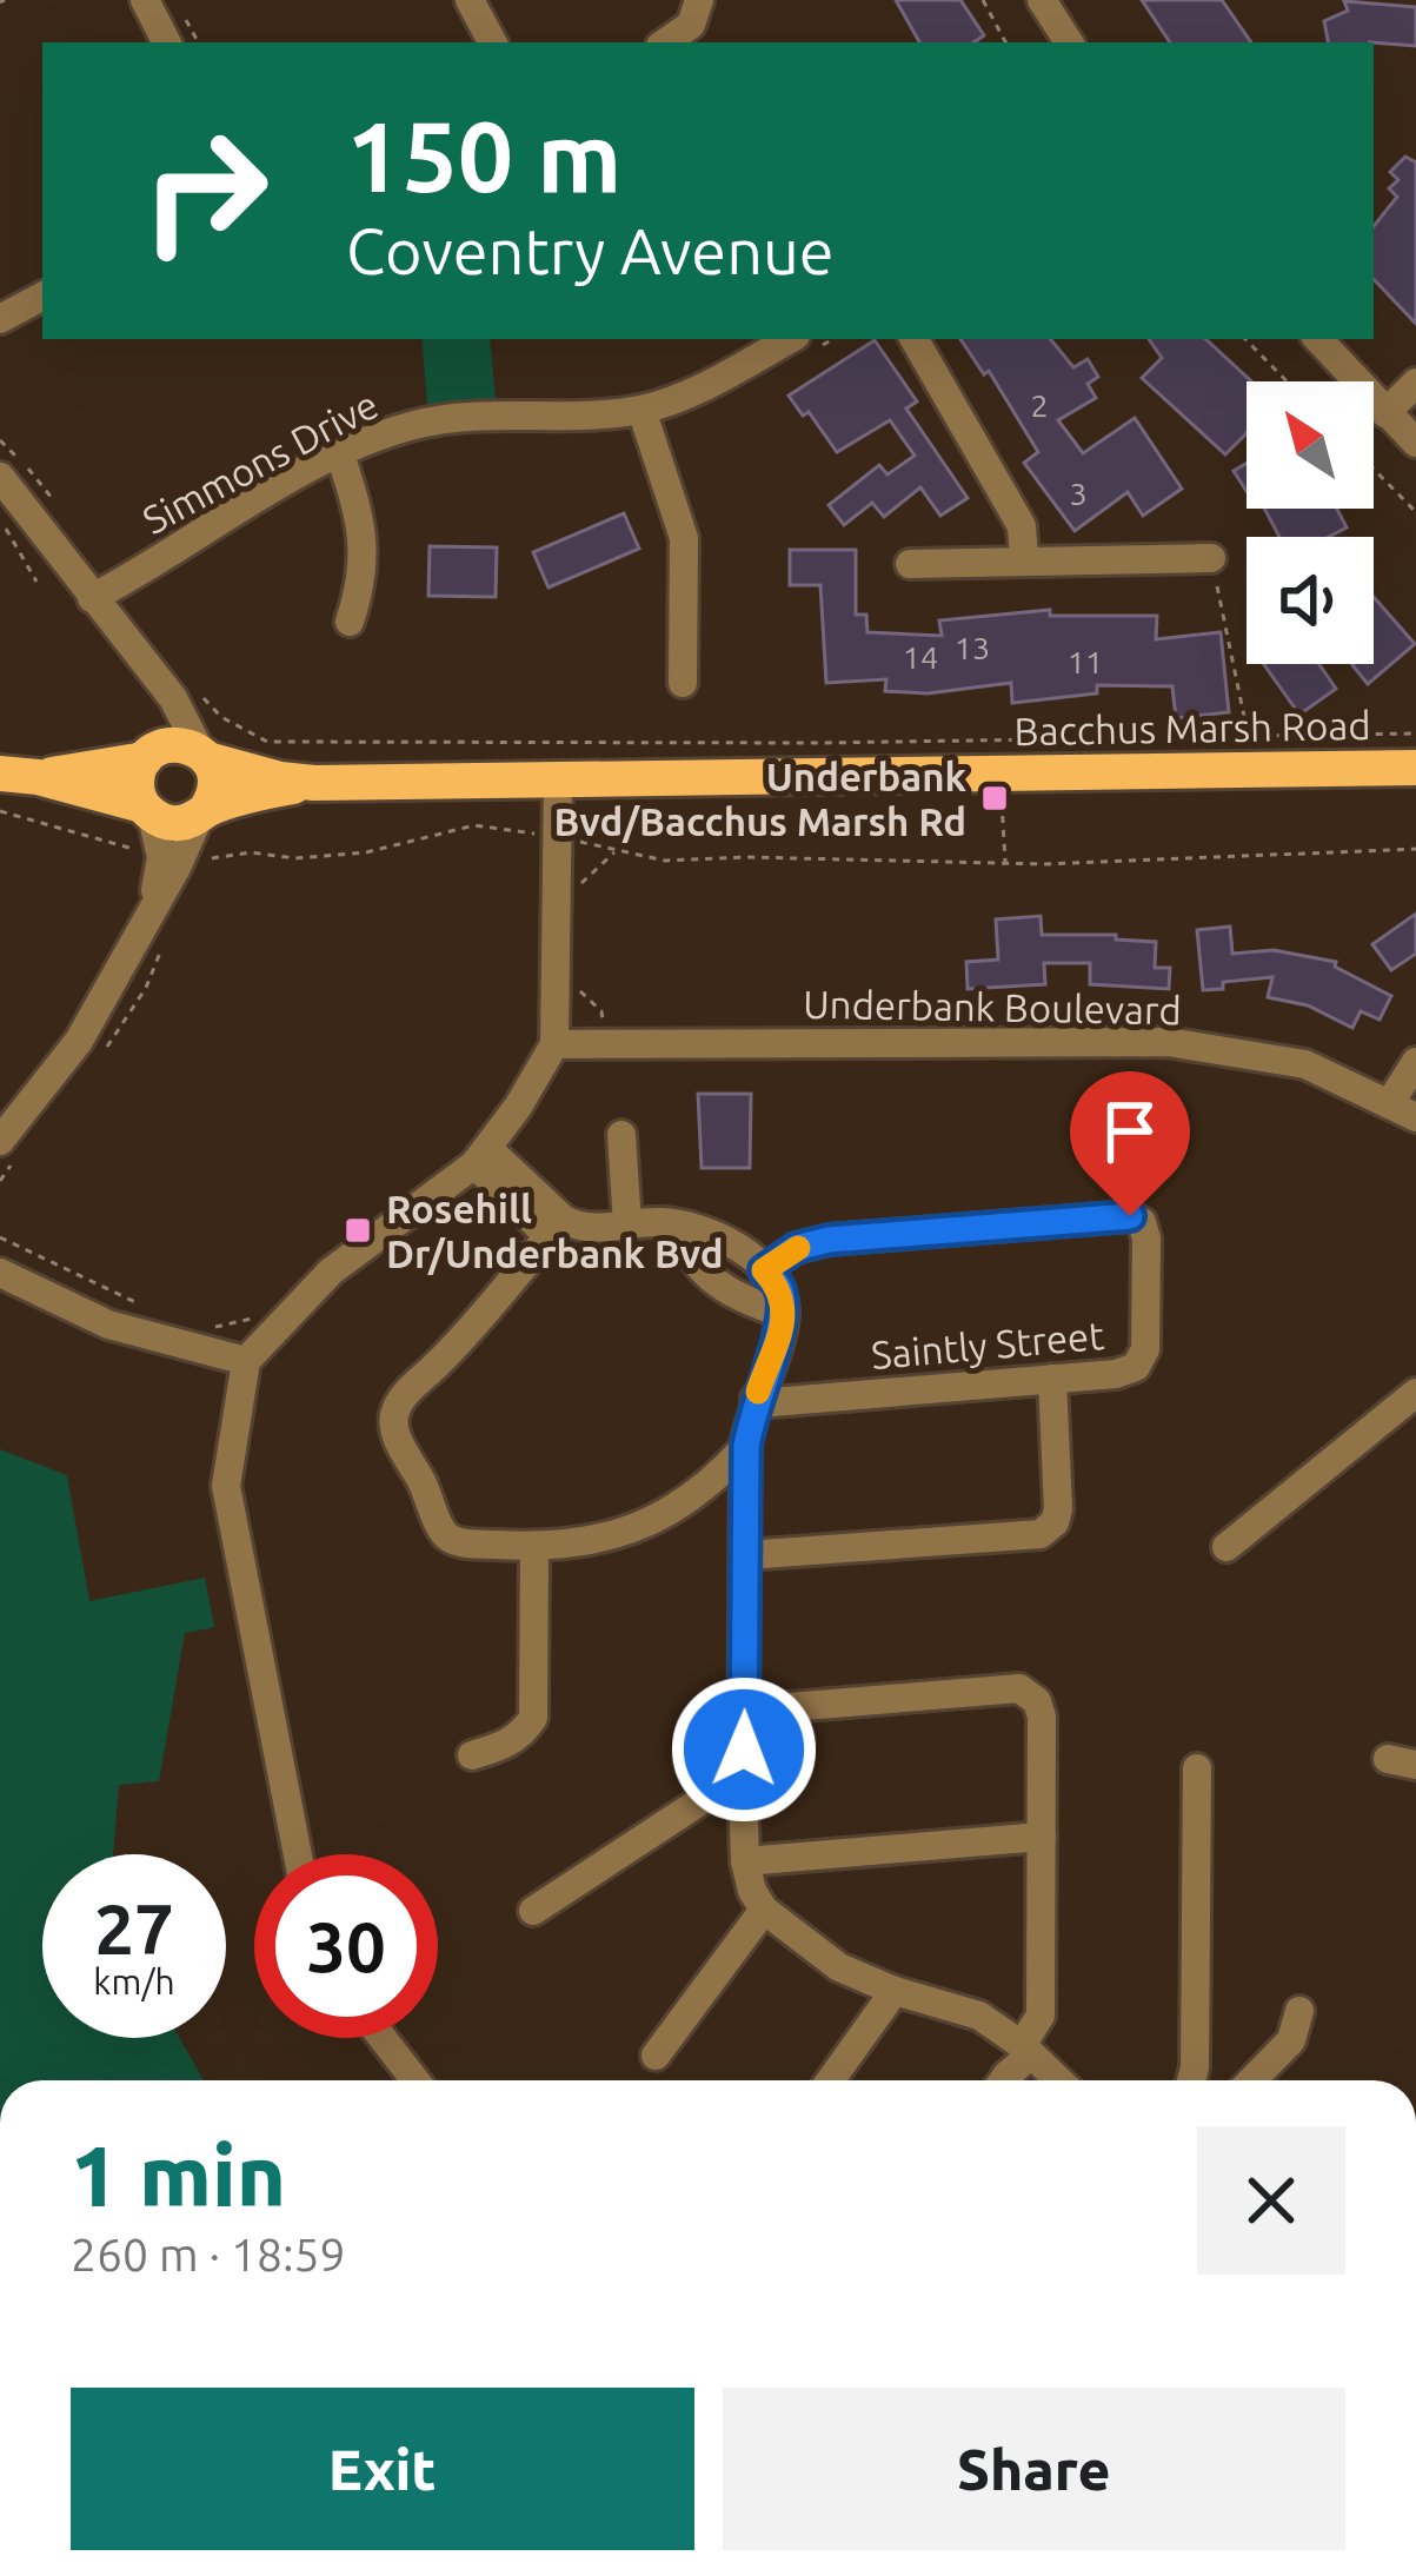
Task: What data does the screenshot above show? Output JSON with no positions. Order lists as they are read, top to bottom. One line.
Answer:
{"streets":{"main road":["Bacchus Marsh Road"],"street":["Simmons Drive","Underbank Boulevard","Saintly Street"]},"places":{"transit":["Underbank Bvd/Bacchus Marsh Rd","Rosehill Dr/Underbank Bvd"]},"house_numbers":["2","3","13","14","11"],"north":"top left","page":{"turn":["150 m","Coventry Avenue"],"speed":"27 km/h","limit":"30","heading":["1 min","260 m · 18:59"],"buttons":["Exit","Share"]}}
